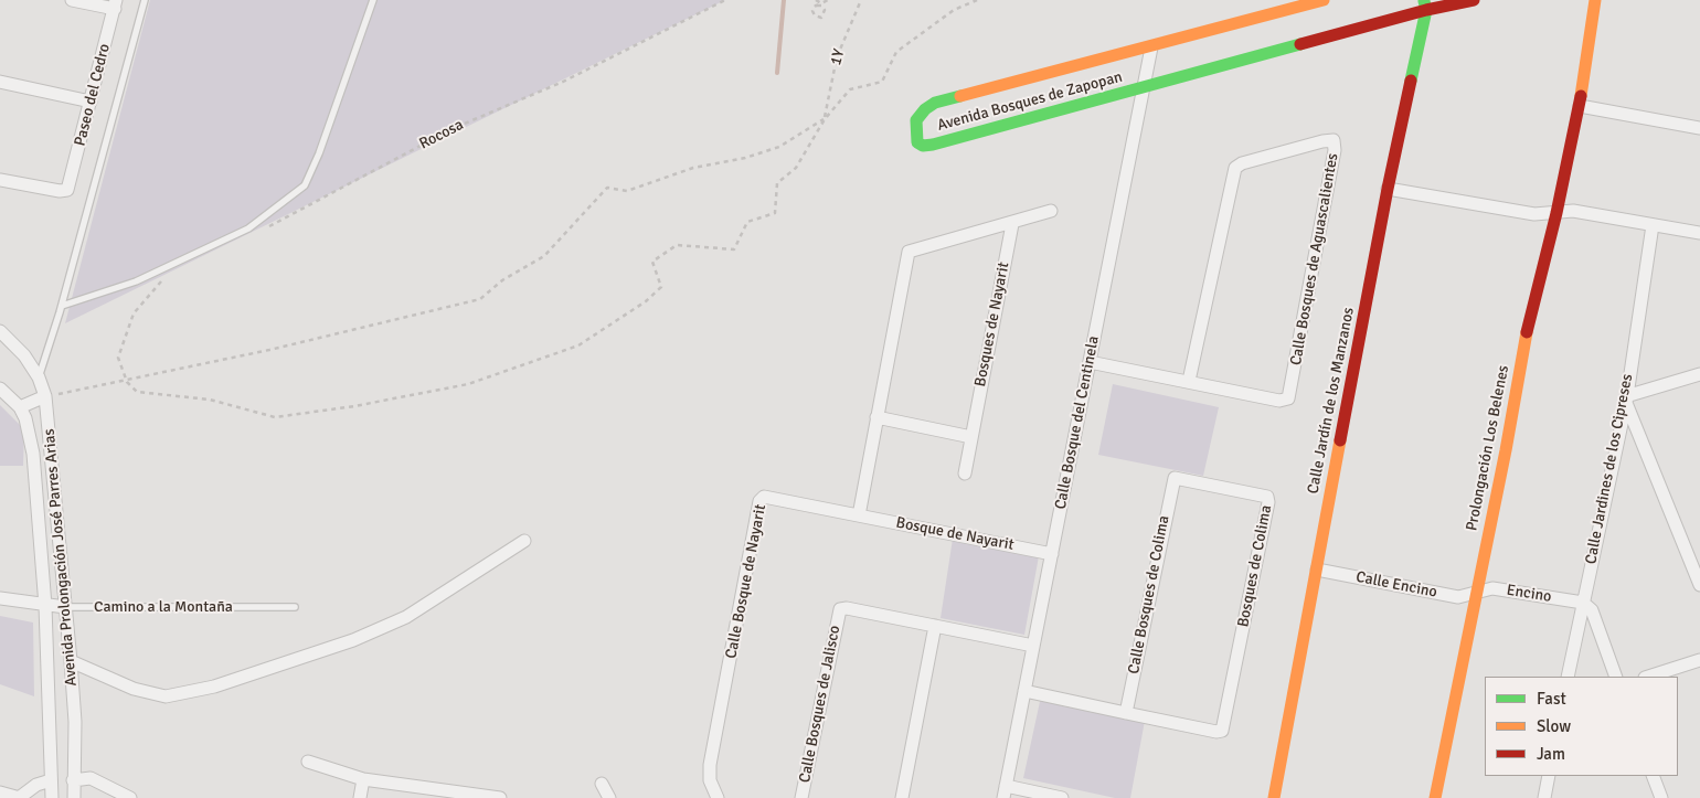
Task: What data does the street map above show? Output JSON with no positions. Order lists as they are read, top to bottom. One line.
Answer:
{"streets":{"street":["Paseo del Cedro","Avenida Bosques de Zapopan","Calle Bosques de Aguascalientes","Bosques de Nayarit","Calle Jardín de los Manzanos","Calle Bosque del Centinela","Prolongación Los Belenes","Calle Jardines de los Cipreses","Bosque de Nayarit","Avenida Prolongación José Parres Arias","Bosques de Colima","Calle Bosque de Nayarit","Calle Encino","Encino","Calle Bosques de Colima","Camino a la Montaña","Calle Bosques de Jalisco"],"path":["1Y","Rocosa"]},"crossings":[["Avenida Bosques de Zapopan","Calle Jardín de los Manzanos"],["Avenida Bosques de Zapopan","Calle Bosque del Centinela"],["Calle Bosques de Aguascalientes","Calle Bosque del Centinela"],["Calle Jardín de los Manzanos","Calle Encino"],["Calle Bosque del Centinela","Bosque de Nayarit"],["Calle Bosque del Centinela","Calle Bosques de Jalisco"],["Prolongación Los Belenes","Calle Encino"],["Prolongación Los Belenes","Encino"],["Calle Jardines de los Cipreses","Encino"],["Bosque de Nayarit","Calle Bosque de Nayarit"],["Avenida Prolongación José Parres Arias","Camino a la Montaña"],["Bosques de Colima","Calle Bosques de Colima"],["Calle Encino","Encino"]],"legend":["Fast","Slow","Jam"]}
